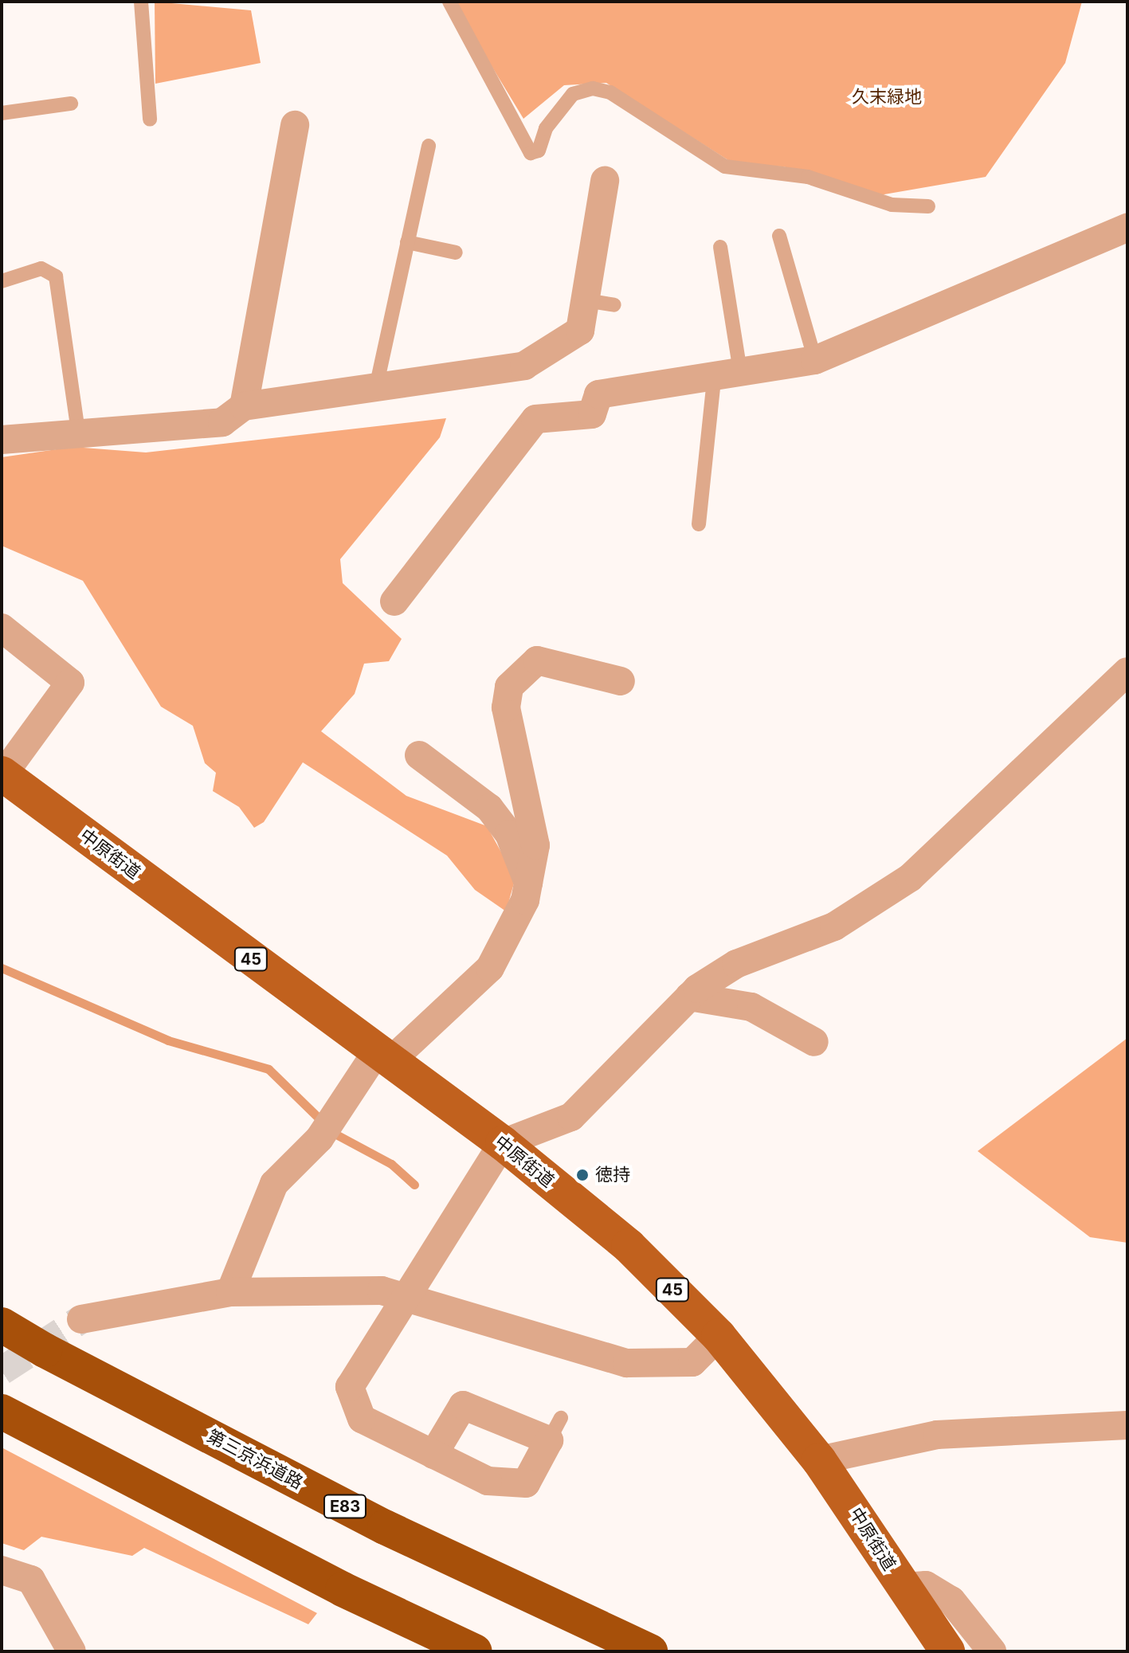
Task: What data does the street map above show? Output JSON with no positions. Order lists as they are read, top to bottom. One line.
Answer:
{"streets":{"highway":["第三京浜道路","E83"],"main road":["中原街道","45"]},"parks":["久末緑地"],"places":["徳持"]}
